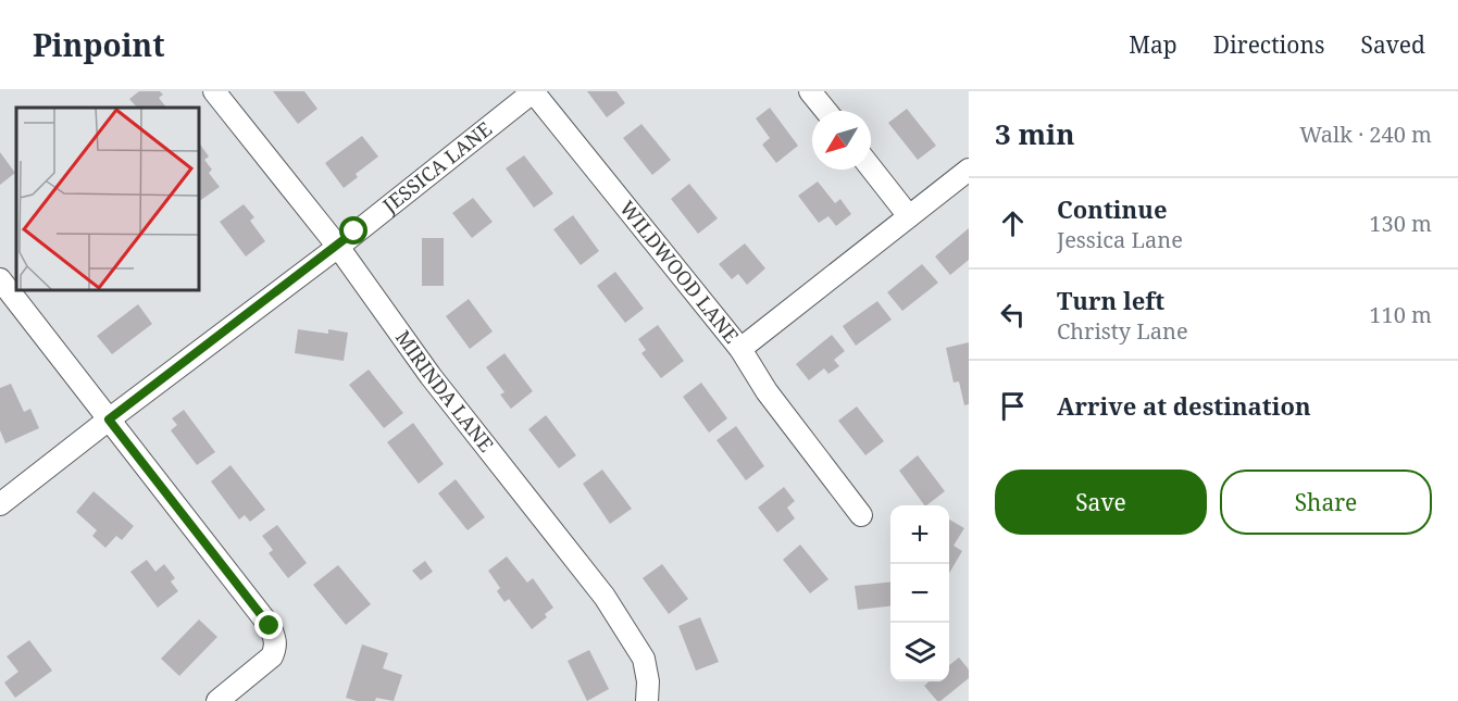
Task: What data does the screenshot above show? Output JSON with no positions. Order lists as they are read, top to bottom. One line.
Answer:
{"streets":{"street":["JESSICA LANE","WILDWOOD LANE","MIRINDA LANE"]},"crossings":[["JESSICA LANE","WILDWOOD LANE"],["JESSICA LANE","MIRINDA LANE"]],"north":"bottom left","page":{"header":"Pinpoint","nav":["Map","Directions","Saved"],"heading":["3 min","Walk · 240 m"],"list":[["Continue","Jessica Lane","130 m"],["Turn left","Christy Lane","110 m"],"Arrive at destination"],"buttons":["Save","Share"],"map_buttons":["+","−"]}}
